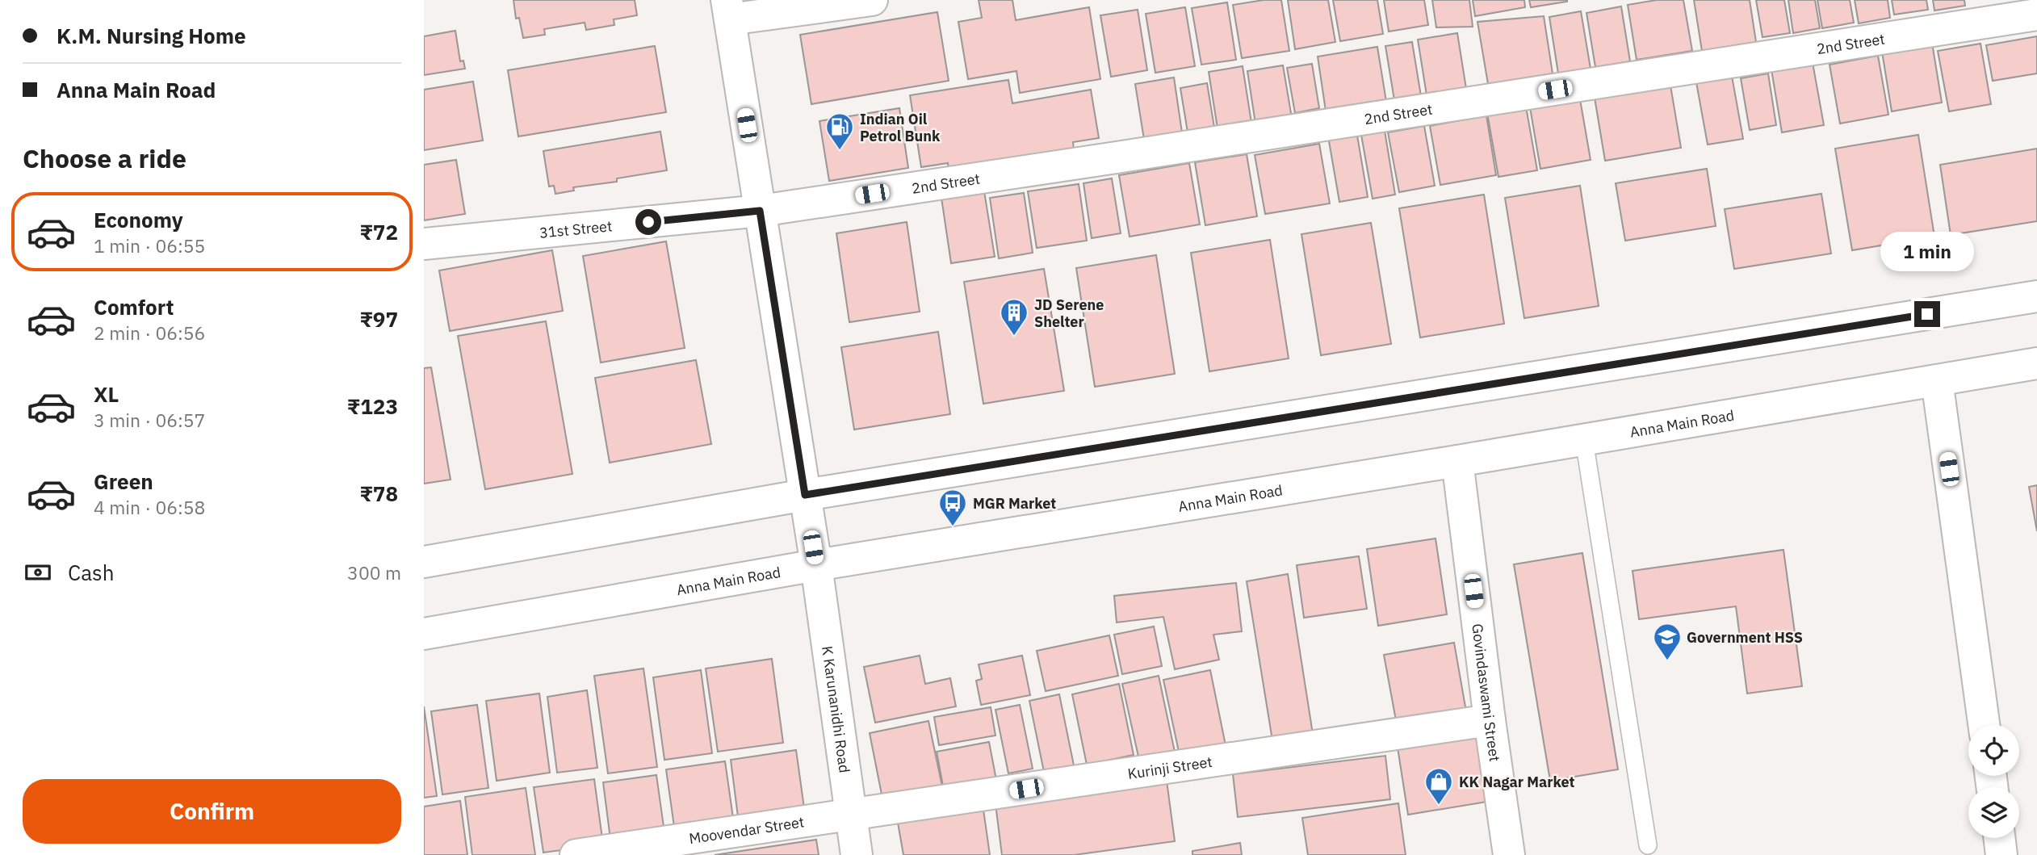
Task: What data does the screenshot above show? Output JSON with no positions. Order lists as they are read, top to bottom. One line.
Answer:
{"streets":{"street":["2nd Street","31st Street","Anna Main Road","Govindaswami Street","K Karunanidhi Road","Kurinji Street","Moovendar Street"]},"crossings":[["2nd Street","31st Street"],["2nd Street","K Karunanidhi Road"],["31st Street","K Karunanidhi Road"],["Anna Main Road","Govindaswami Street"],["Anna Main Road","K Karunanidhi Road"],["Govindaswami Street","Kurinji Street"],["K Karunanidhi Road","Kurinji Street"],["K Karunanidhi Road","Moovendar Street"],["Kurinji Street","Moovendar Street"]],"places":{"fuel station":["Indian Oil Petrol Bunk"],"building":["JD Serene Shelter"],"bus stop":["MGR Market"],"school or university":["Government HSS"],"shop":["KK Nagar Market"]},"page":{"banner":["K.M. Nursing Home","Anna Main Road"],"heading":"Choose a ride","list":[{"name":"Economy","note":"1 min · 06:55","value":"₹72"},{"name":"Comfort","note":"2 min · 06:56","value":"₹97"},{"name":"XL","note":"3 min · 06:57","value":"₹123"},{"name":"Green","note":"4 min · 06:58","value":"₹78"}],"bubble":"1 min","pay":["Cash","300 m"],"buttons":"Confirm"}}
